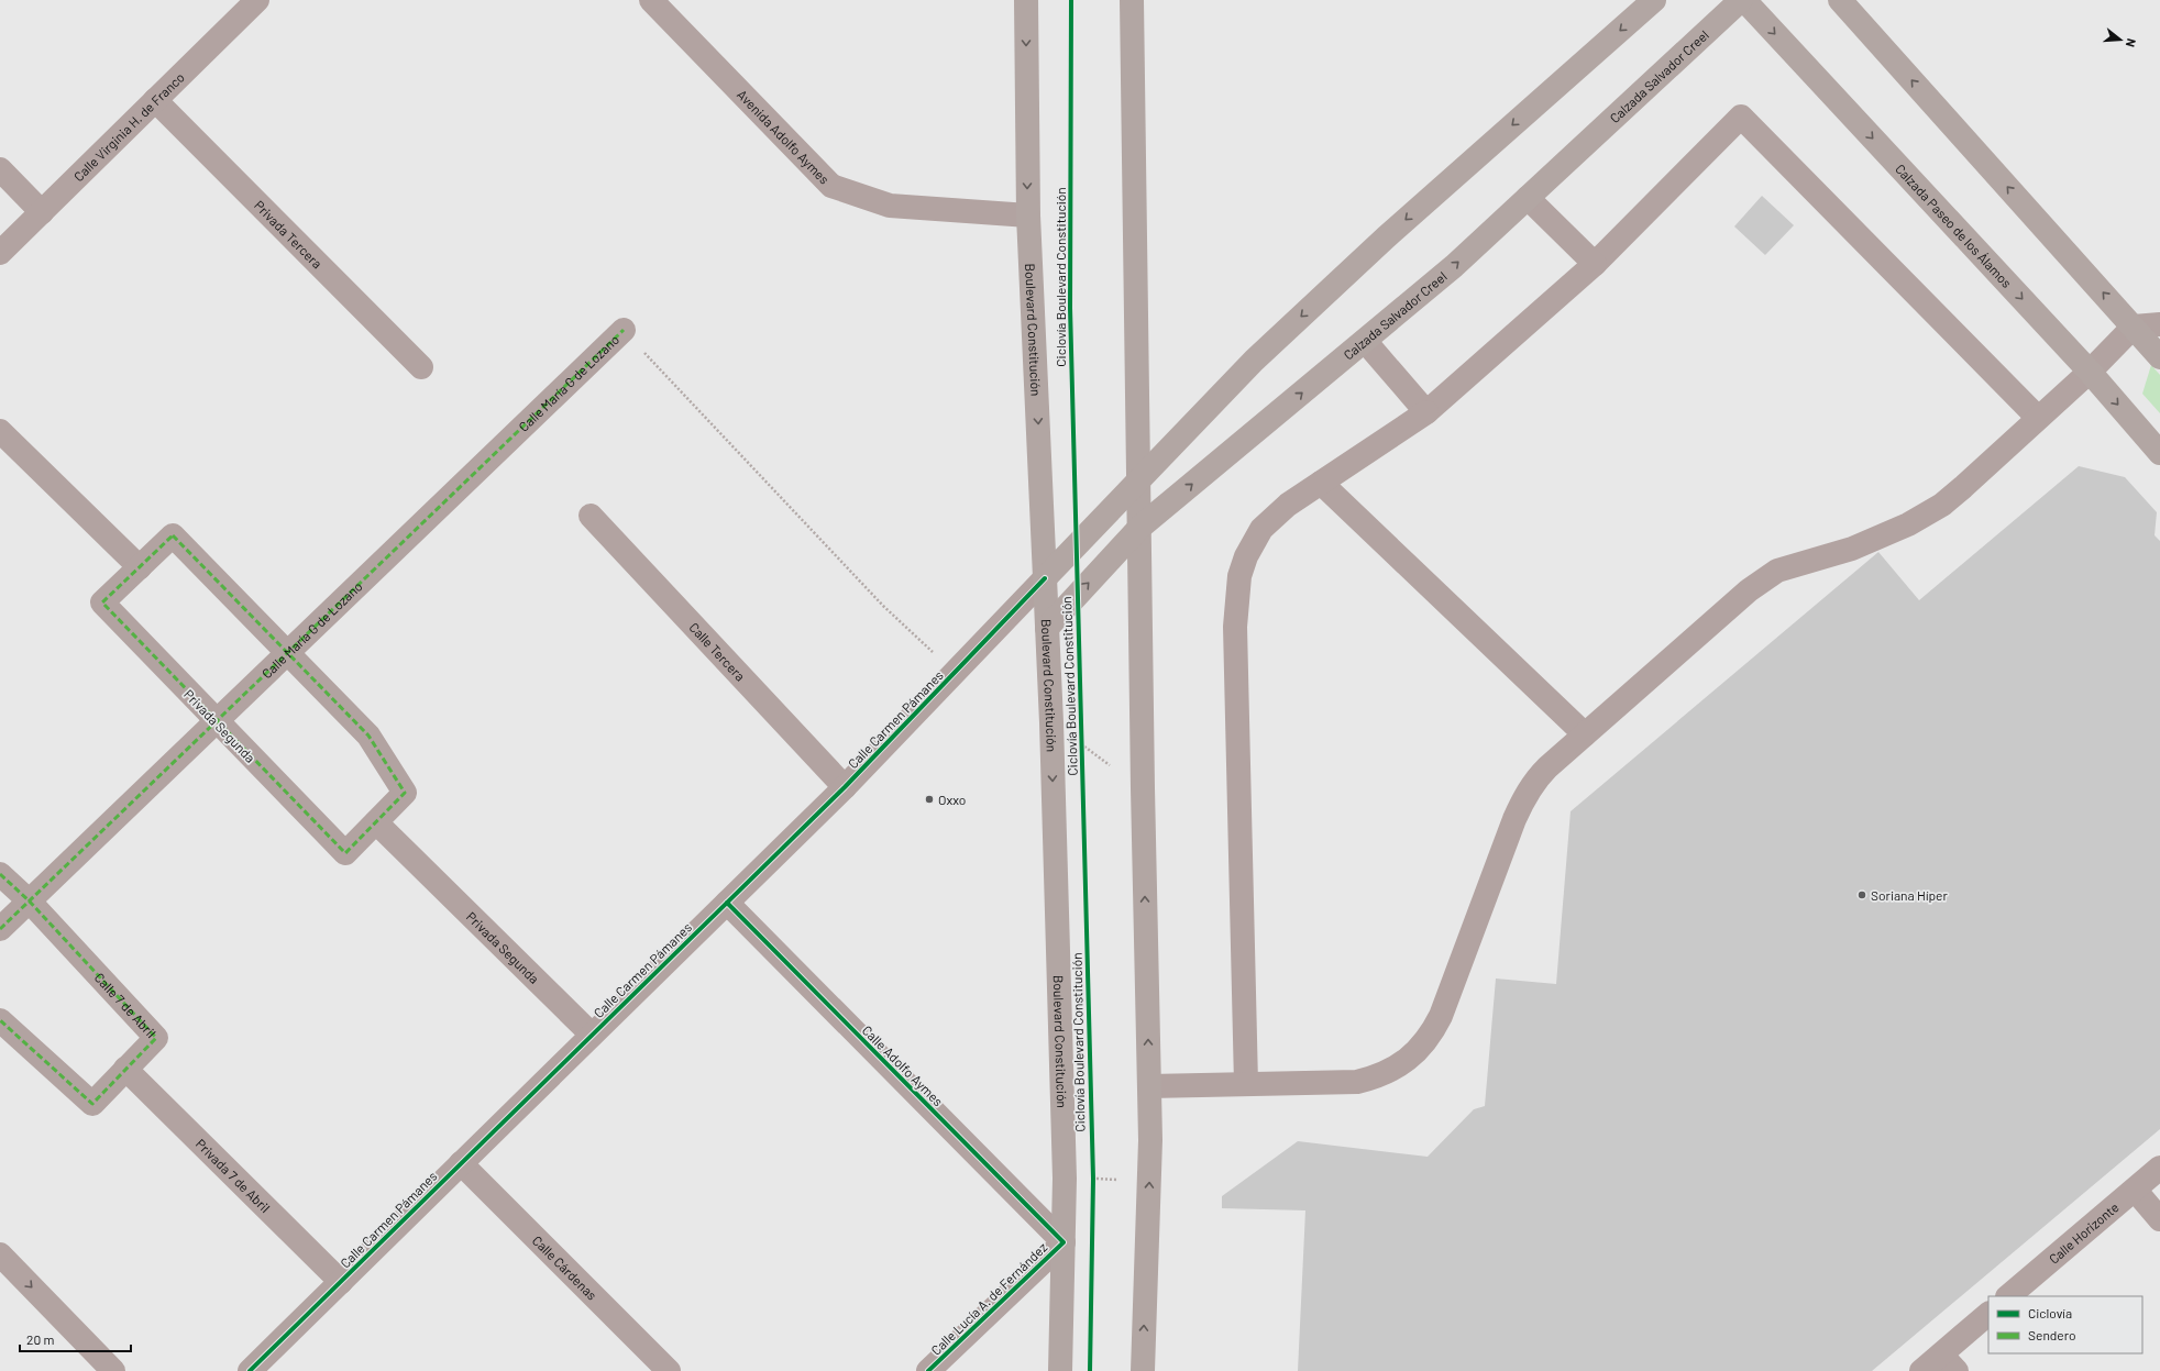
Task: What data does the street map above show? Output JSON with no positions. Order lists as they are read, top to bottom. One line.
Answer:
{"streets":{"main road":["Calzada Salvador Creel","Calzada Paseo de los Álamos","Boulevard Constitución"],"street":["Calle Virginia H. de Franco","Avenida Adolfo Aymes","Privada Tercera","Calle María G de Lozano","Calle Tercera","Calle Carmen Pámanes","Privada Segunda","Calle 7 de Abril","Calle Adolfo Aymes","Privada 7 de Abril","Calle Horizonte","Calle Cárdenas","Calle Lucía A. de Fernández"],"cycle path":["Ciclovía Boulevard Constitución"]},"crossings":[["Calzada Salvador Creel","Calzada Paseo de los Álamos"],["Calzada Salvador Creel","Boulevard Constitución"],["Calle Virginia H. de Franco","Privada Tercera"],["Avenida Adolfo Aymes","Boulevard Constitución"],["Boulevard Constitución","Calle Carmen Pámanes"],["Boulevard Constitución","Calle Adolfo Aymes"],["Boulevard Constitución","Calle Lucía A. de Fernández"],["Calle María G de Lozano","Privada Segunda"],["Calle María G de Lozano","Calle 7 de Abril"],["Calle Tercera","Calle Carmen Pámanes"],["Calle Carmen Pámanes","Privada Segunda"],["Calle Carmen Pámanes","Calle Adolfo Aymes"],["Calle Carmen Pámanes","Privada 7 de Abril"],["Calle Carmen Pámanes","Calle Cárdenas"],["Calle 7 de Abril","Privada 7 de Abril"],["Calle Adolfo Aymes","Calle Lucía A. de Fernández"]],"places":["Oxxo","Soriana Híper"],"legend":["Ciclovía","Sendero"],"scale_bar":"20 m","north":"right"}
